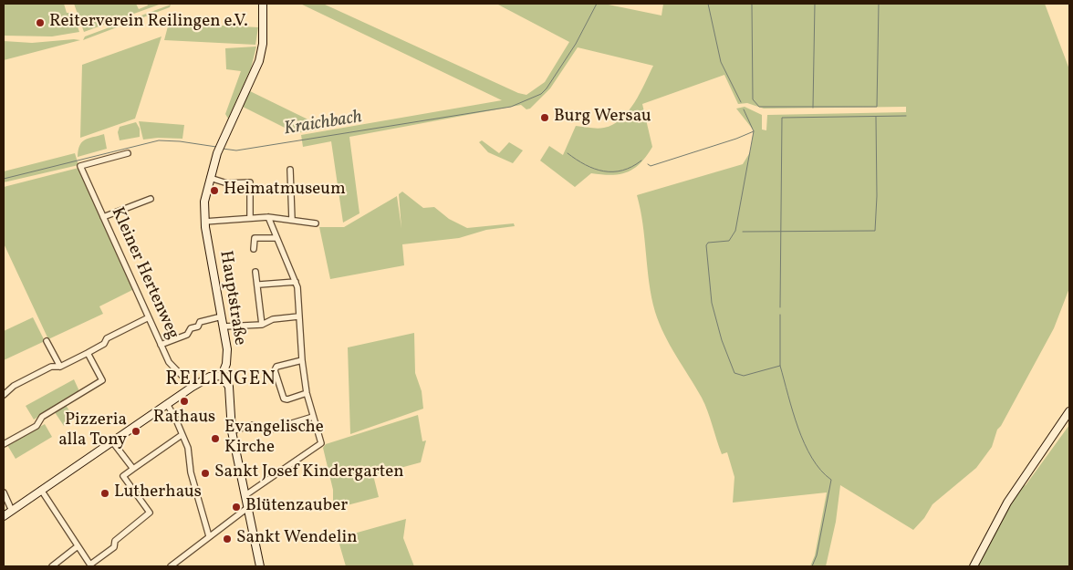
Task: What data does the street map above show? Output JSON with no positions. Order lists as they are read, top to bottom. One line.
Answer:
{"streets":{"street":["Kleiner Hertenweg","Hauptstraße"]},"districts":["REILINGEN"],"water":["Kraichbach"],"places":["Reiterverein Reilingen e.V.","Burg Wersau","Heimatmuseum","Rathaus","Pizzeria alla Tony","Evangelische Kirche","Sankt Josef Kindergarten","Lutherhaus","Blütenzauber","Sankt Wendelin"]}
